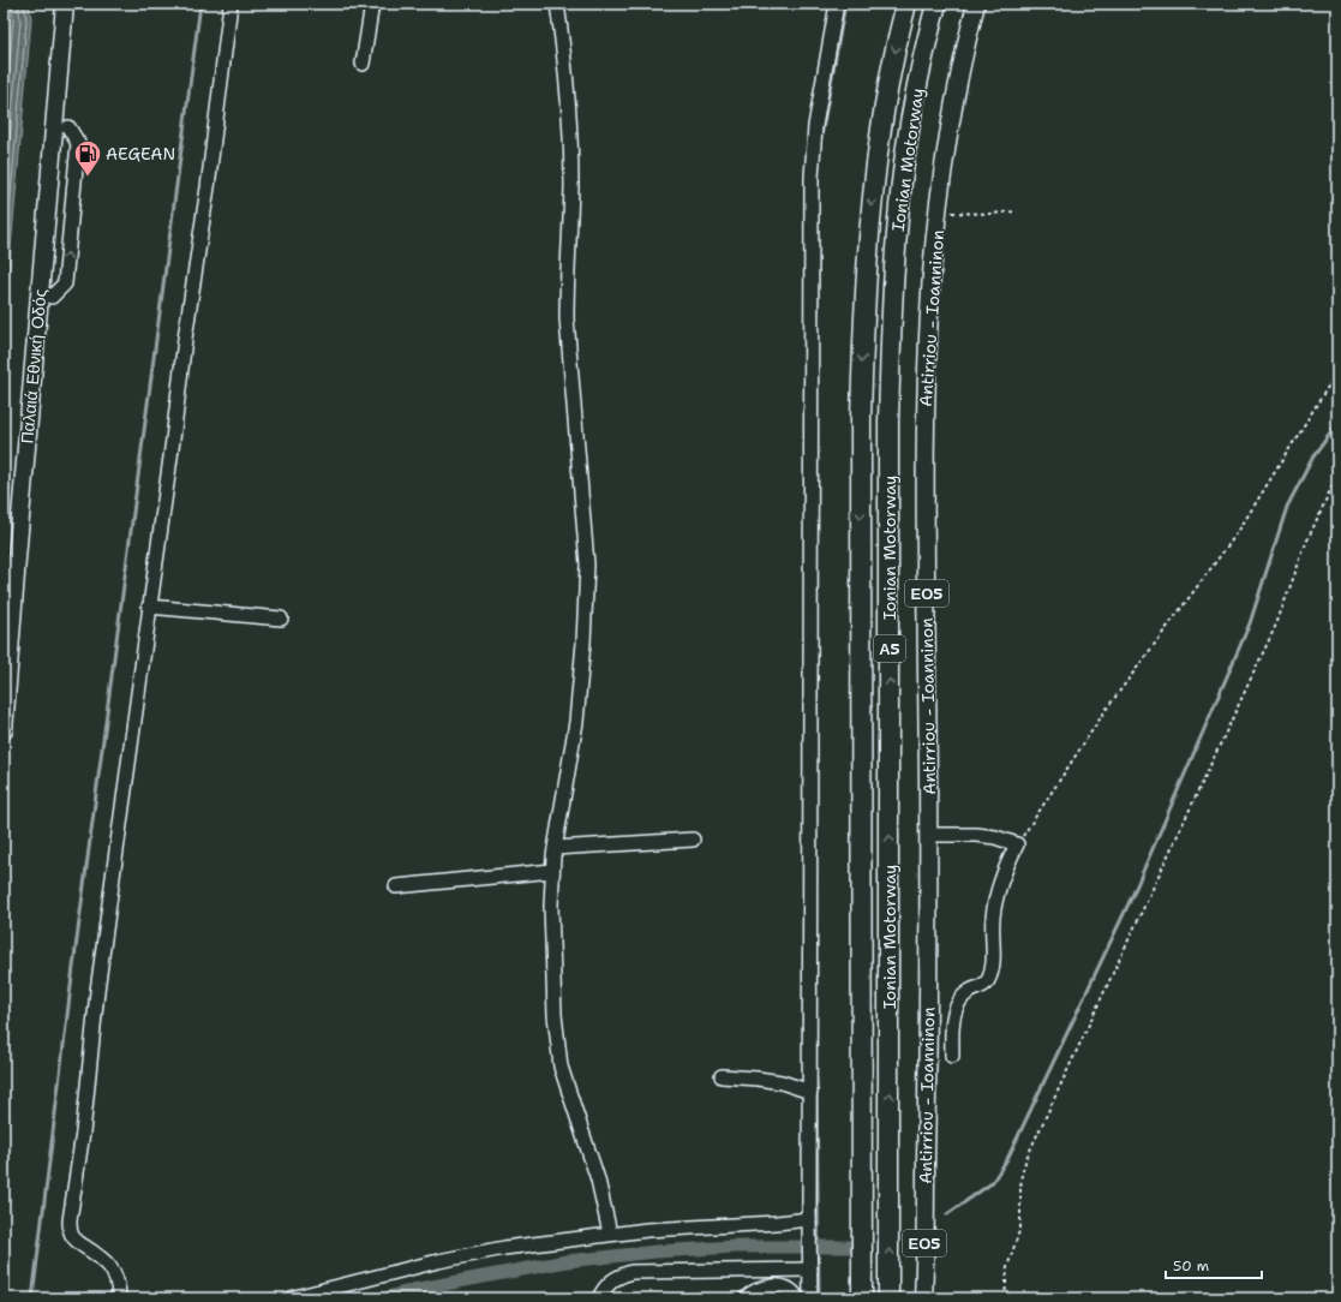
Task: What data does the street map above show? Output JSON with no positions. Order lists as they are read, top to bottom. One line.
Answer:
{"streets":{"highway":["Ionian Motorway","Α5"],"main road":["Antirriou - Ioanninon","Παλαιά Εθνική Οδός","ΕΟ5"]},"places":{"fuel station":["AEGEAN"]},"scale_bar":"50 m"}
